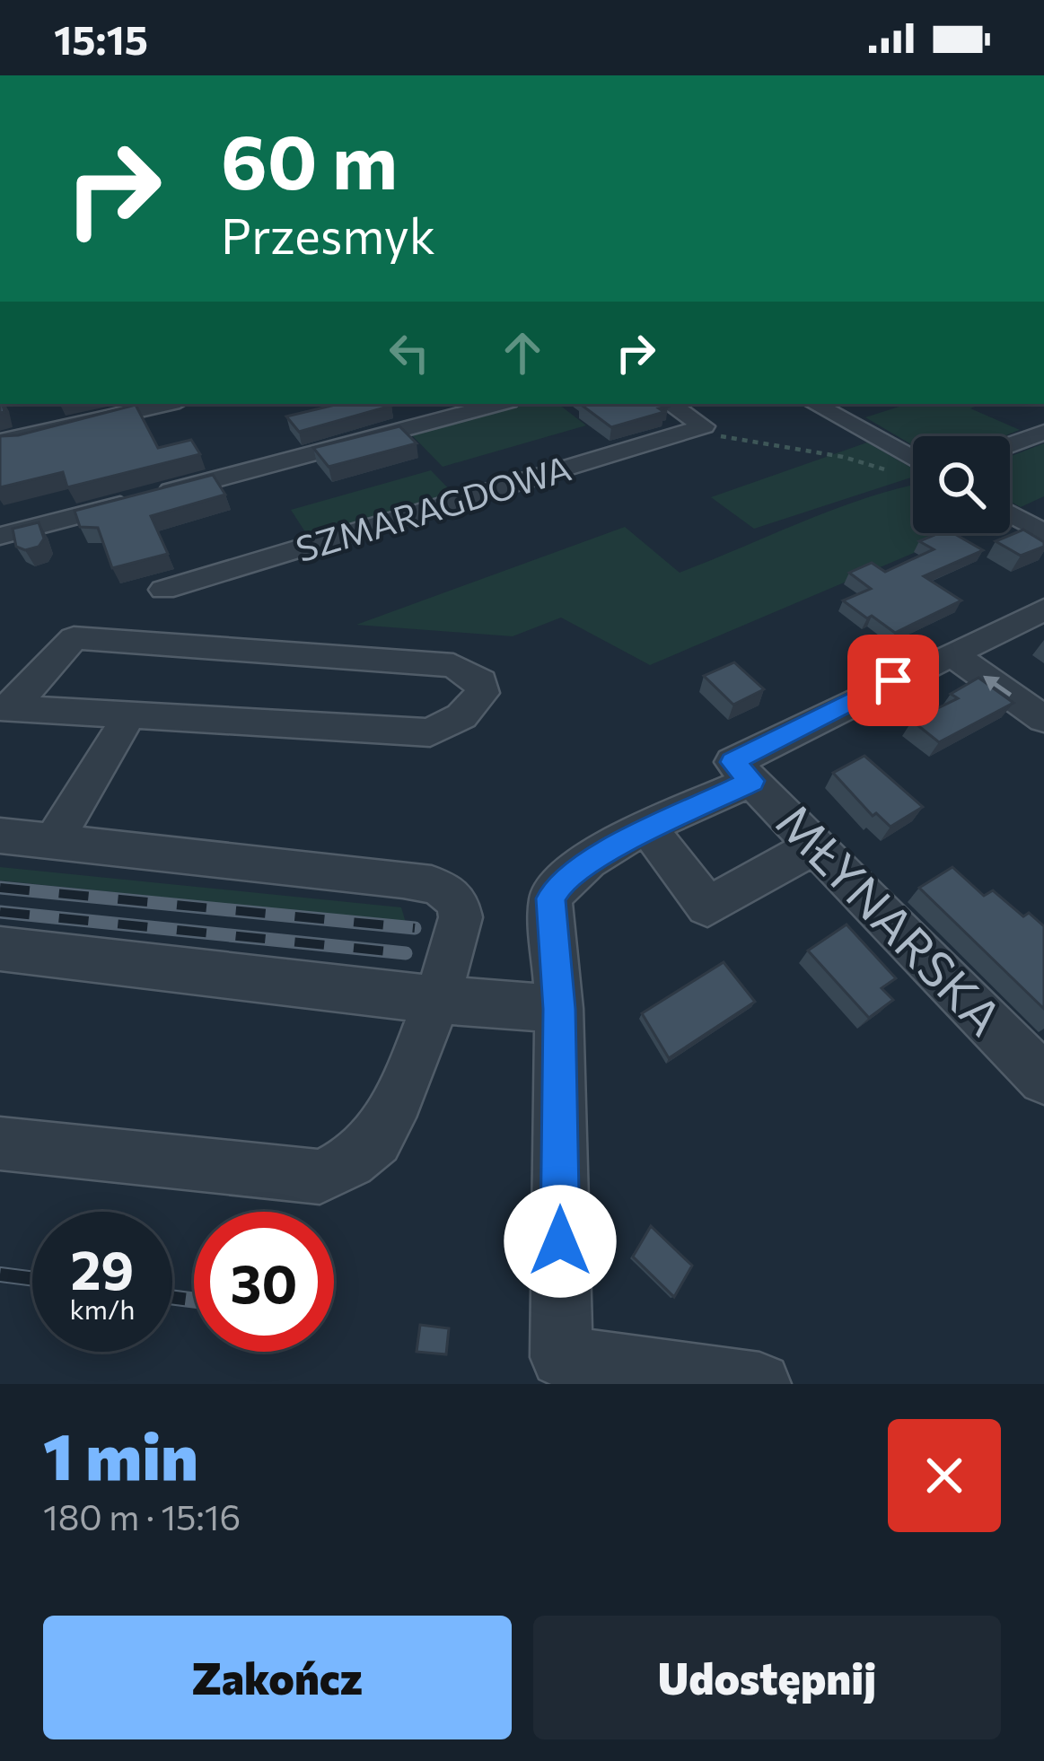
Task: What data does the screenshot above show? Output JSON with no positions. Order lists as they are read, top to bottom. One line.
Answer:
{"streets":{"street":["SZMARAGDOWA","MŁYNARSKA"]},"page":{"status":"15:15","turn":["60 m","Przesmyk"],"speed":"29 km/h","limit":"30","heading":["1 min","180 m · 15:16"],"buttons":["Zakończ","Udostępnij"]}}
